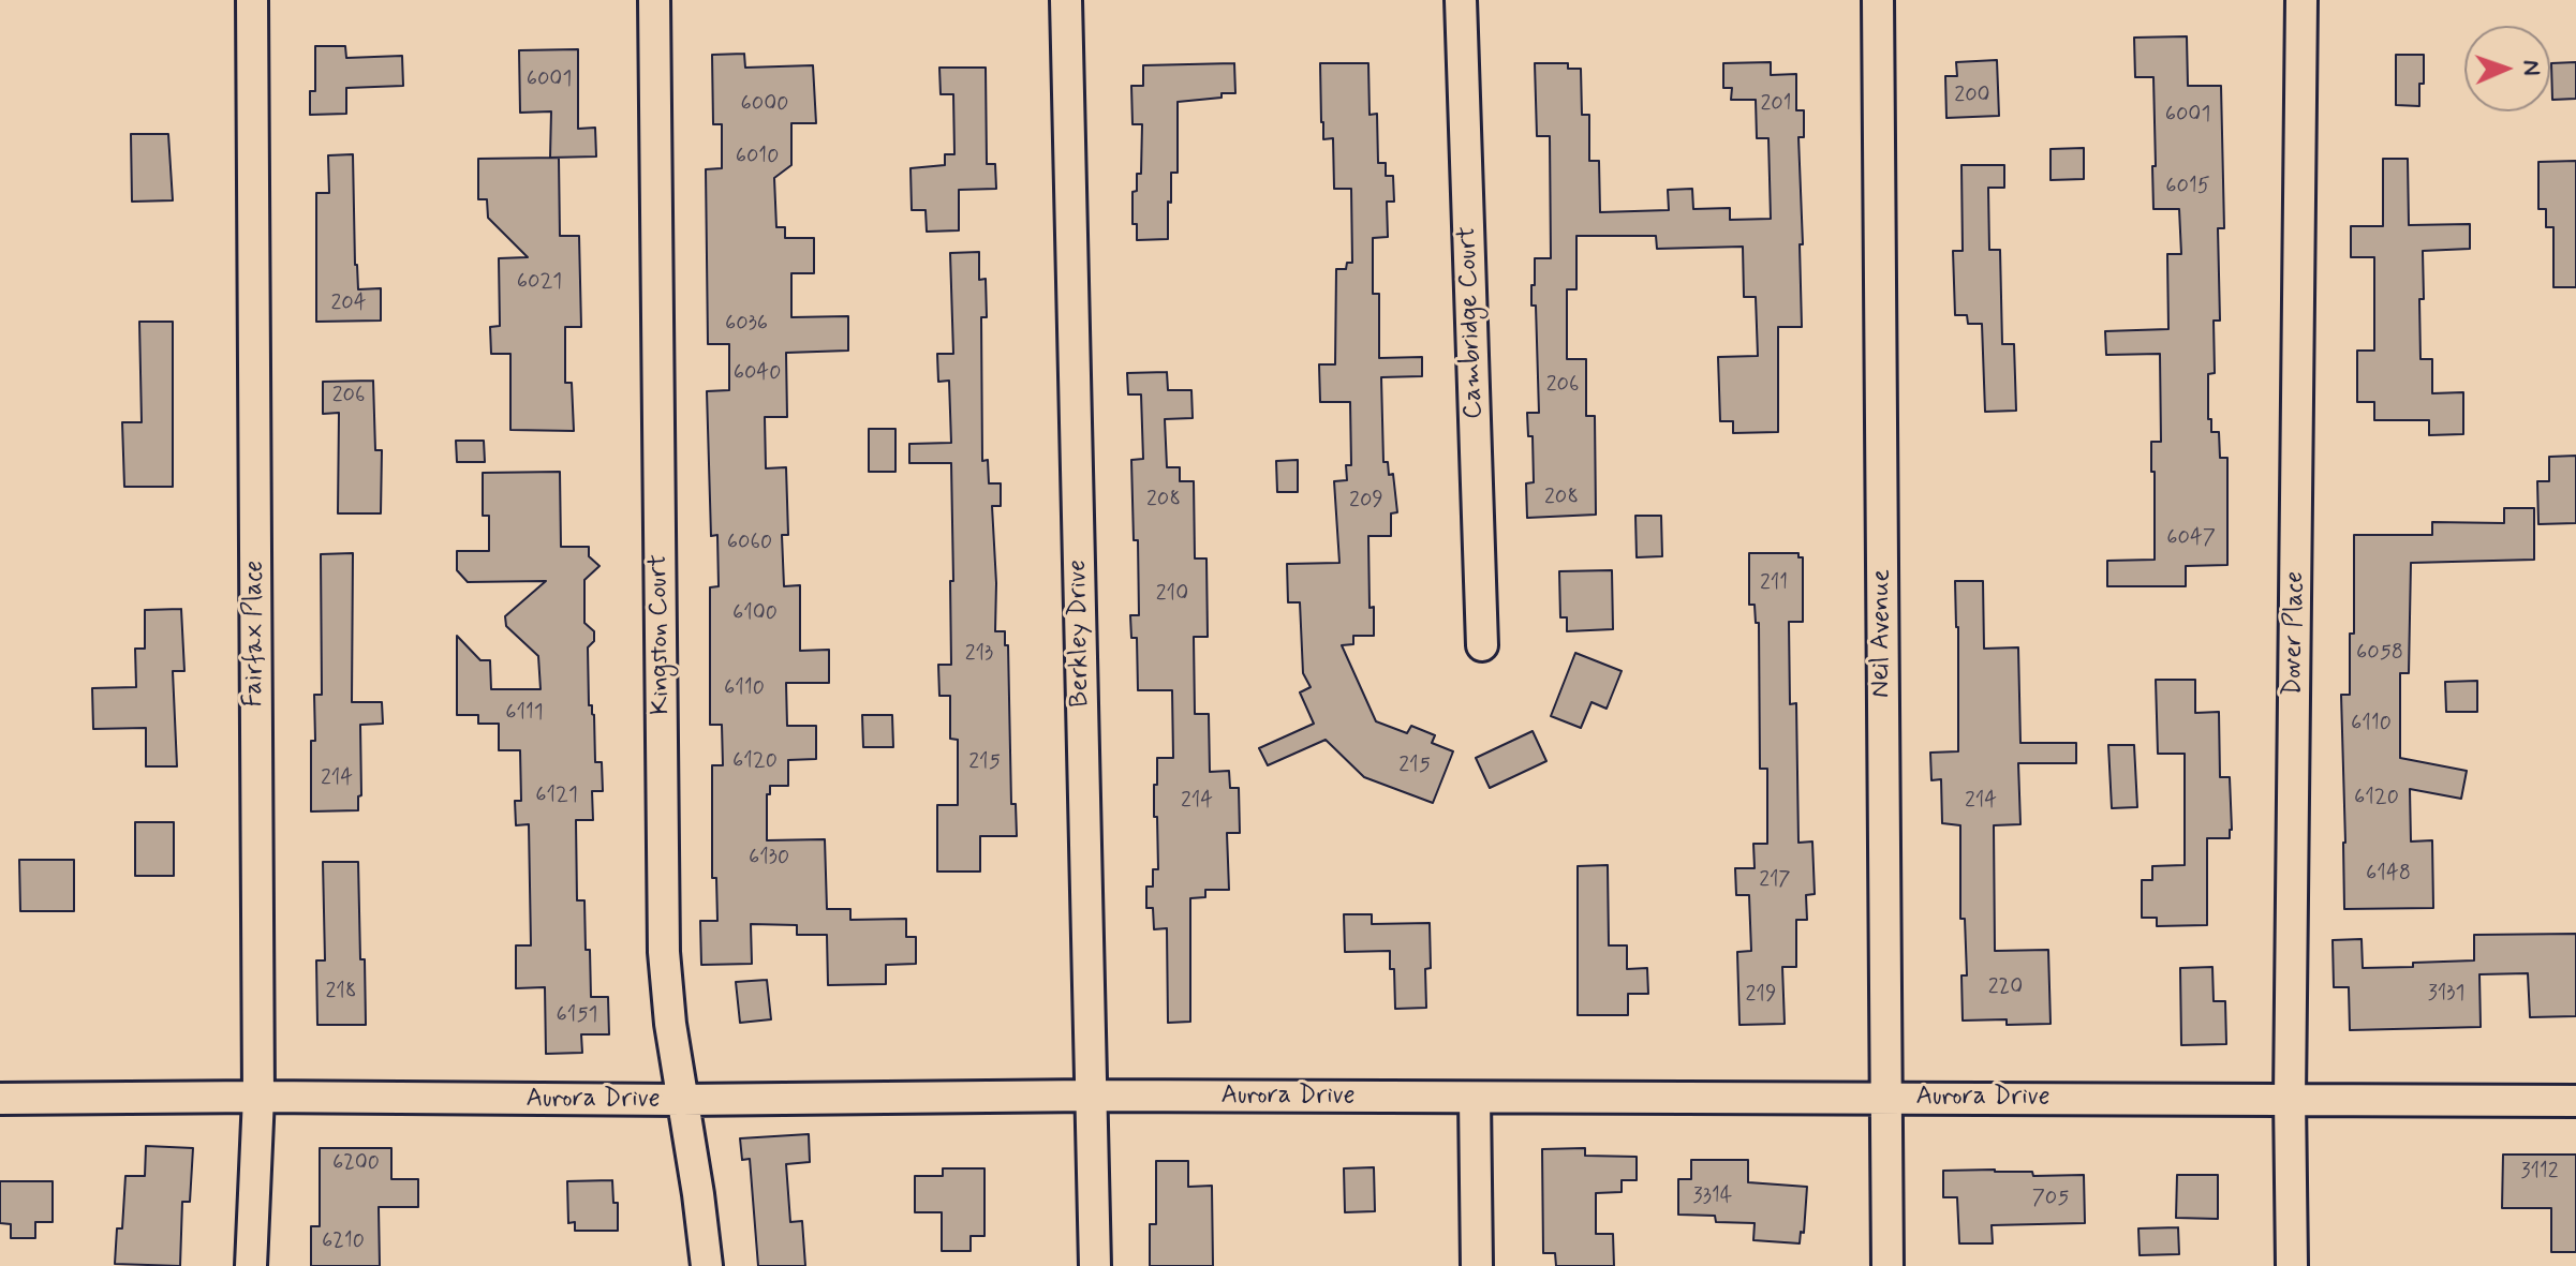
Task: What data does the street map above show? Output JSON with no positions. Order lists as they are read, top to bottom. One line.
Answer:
{"streets":{"street":["Cambridge Court","Fairfax Place","Berkley Drive","Neil Avenue","Dover Place","Kingston Court","Aurora Drive"]},"crossings":[["Fairfax Place","Aurora Drive"],["Berkley Drive","Aurora Drive"],["Neil Avenue","Aurora Drive"],["Dover Place","Aurora Drive"],["Kingston Court","Aurora Drive"]],"house_numbers":["6001","200","6000","201","6001","6010","6015","6021","204","6036","6040","206","206","208","208","209","6047","6060","211","210","6100","6058","213","6110","6111","6110","6120","215","215","214","6121","6120","214","214","6130","6148","217","220","218","3131","219","6151","6200","3112","3314","705","6210"],"north":"right"}
